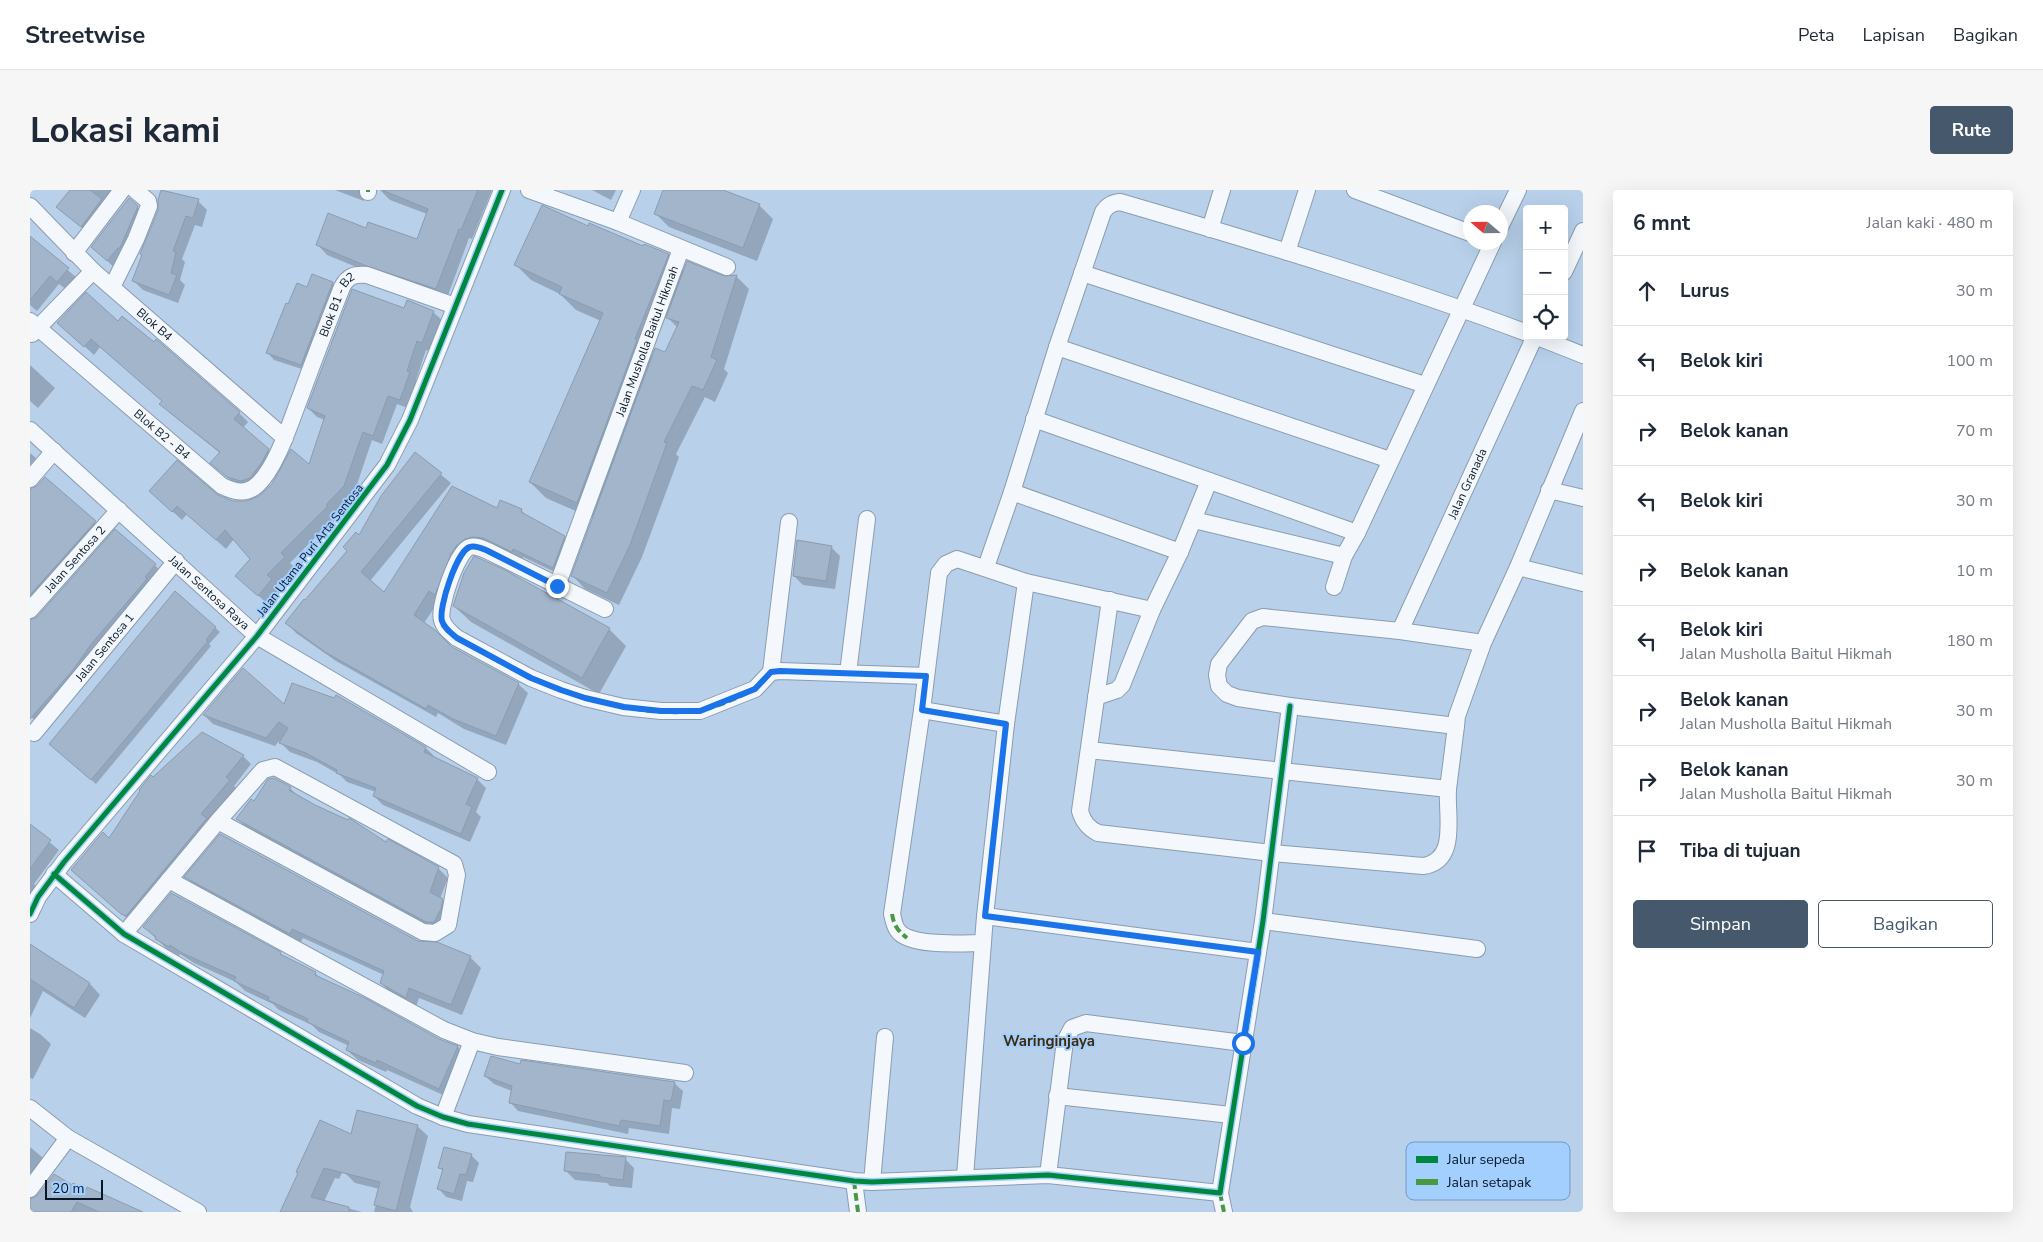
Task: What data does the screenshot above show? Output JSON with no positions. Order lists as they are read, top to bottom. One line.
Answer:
{"streets":{"street":["Blok B1 - B2","Blok B4","Jalan Musholla Baitul Hikmah","Blok B2 - B4","Jalan Granada","Jalan Utama Puri Arta Sentosa","Jalan Sentosa 2","Jalan Sentosa Raya","Jalan Sentosa 1"]},"crossings":[["Blok B1 - B2","Blok B4"],["Blok B1 - B2","Blok B2 - B4"],["Blok B1 - B2","Jalan Utama Puri Arta Sentosa"],["Blok B4","Blok B2 - B4"],["Jalan Utama Puri Arta Sentosa","Jalan Sentosa Raya"],["Jalan Sentosa 2","Jalan Sentosa Raya"],["Jalan Sentosa Raya","Jalan Sentosa 1"]],"districts":["Waringinjaya"],"legend":["Jalur sepeda","Jalan setapak"],"scale_bar":"20 m","north":"left","page":{"header":"Streetwise","nav":["Peta","Lapisan","Bagikan"],"buttons":["Rute",["Simpan","Bagikan"]],"title":"Lokasi kami","heading":["6 mnt","Jalan kaki · 480 m"],"map_buttons":["+","−"],"list":[["Lurus","30 m"],["Belok kiri","100 m"],["Belok kanan","70 m"],["Belok kiri","30 m"],["Belok kanan","10 m"],["Belok kiri","Jalan Musholla Baitul Hikmah","180 m"],["Belok kanan","Jalan Musholla Baitul Hikmah","30 m"],["Belok kanan","Jalan Musholla Baitul Hikmah","30 m"],"Tiba di tujuan"],"scale":"20 m"}}
